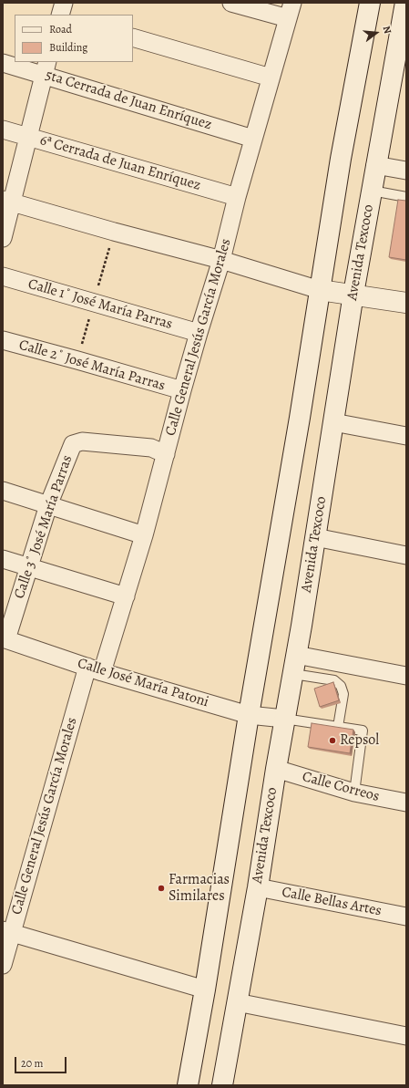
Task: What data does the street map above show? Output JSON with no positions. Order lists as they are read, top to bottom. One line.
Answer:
{"streets":{"main road":["Avenida Texcoco"],"street":["5ta Cerrada de Juan Enríquez","6ª Cerrada de Juan Enríquez","Calle 1˚ José María Parras","Calle General Jesús García Morales","Calle 2˚ José María Parras","Calle 3˚ José María Parras","Calle José María Patoni","Calle Correos","Calle Bellas Artes"]},"crossings":[["5ta Cerrada de Juan Enríquez","Calle General Jesús García Morales"],["6ª Cerrada de Juan Enríquez","Calle General Jesús García Morales"],["Avenida Texcoco","Calle José María Patoni"],["Avenida Texcoco","Calle Correos"],["Avenida Texcoco","Calle Bellas Artes"],["Calle 1˚ José María Parras","Calle General Jesús García Morales"],["Calle General Jesús García Morales","Calle 2˚ José María Parras"],["Calle General Jesús García Morales","Calle 3˚ José María Parras"],["Calle General Jesús García Morales","Calle José María Patoni"],["Calle 3˚ José María Parras","Calle José María Patoni"]],"places":["Repsol","Farmacias Similares"],"legend":["Road","Building"],"scale_bar":"20 m","north":"right"}
